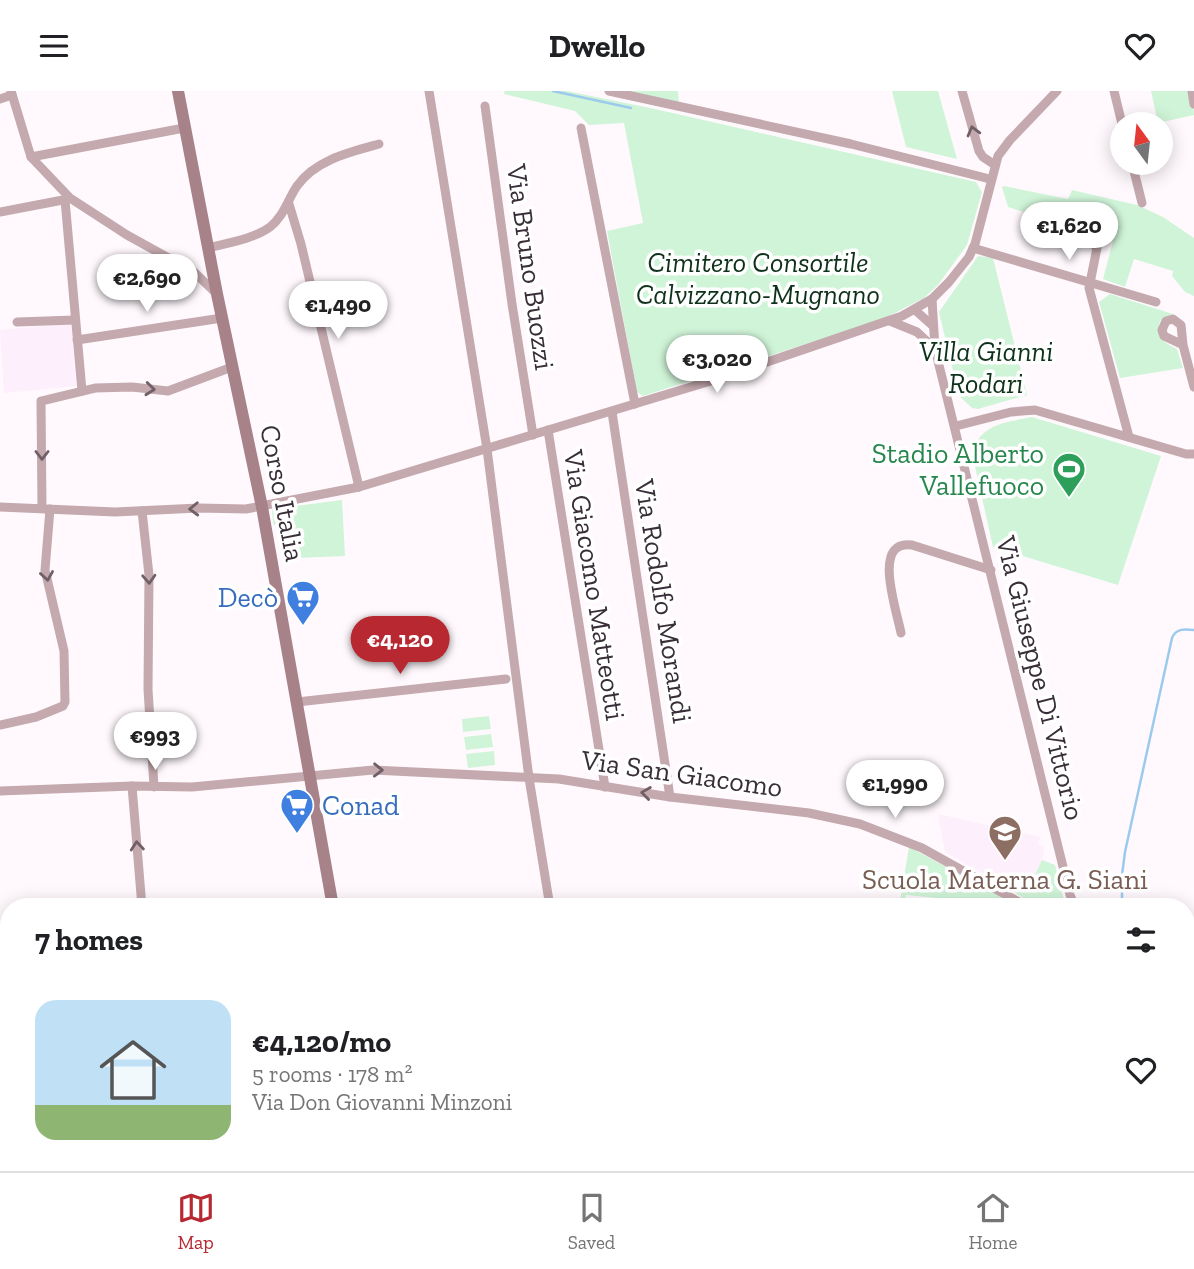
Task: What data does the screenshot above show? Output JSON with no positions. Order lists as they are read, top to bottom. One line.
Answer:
{"streets":{"street":["Via Bruno Buozzi","Corso Italia","Via Giacomo Matteotti","Via Rodolfo Morandi","Via Giuseppe Di Vittorio","Via San Giacomo"]},"crossings":[["Corso Italia","Via San Giacomo"],["Via Giacomo Matteotti","Via San Giacomo"],["Via Rodolfo Morandi","Via San Giacomo"]],"parks":["Cimitero Consortile Calvizzano-Mugnano","Villa Gianni Rodari"],"places":{"sports":["Stadio Alberto Vallefuoco"],"supermarket":["Decò","Conad"],"school or university":["Scuola Materna G. Siani"]},"north":"top","page":{"header":"Dwello","price":["€1,620","€2,690","€1,490","€3,020","€4,120","€993","€1,990"],"heading":"7 homes","list":[{"name":"€4,120/mo","note":"5 rooms · 178 m² · Via Don Giovanni Minzoni"}],"tabs":["Map","Saved","Home"]}}
